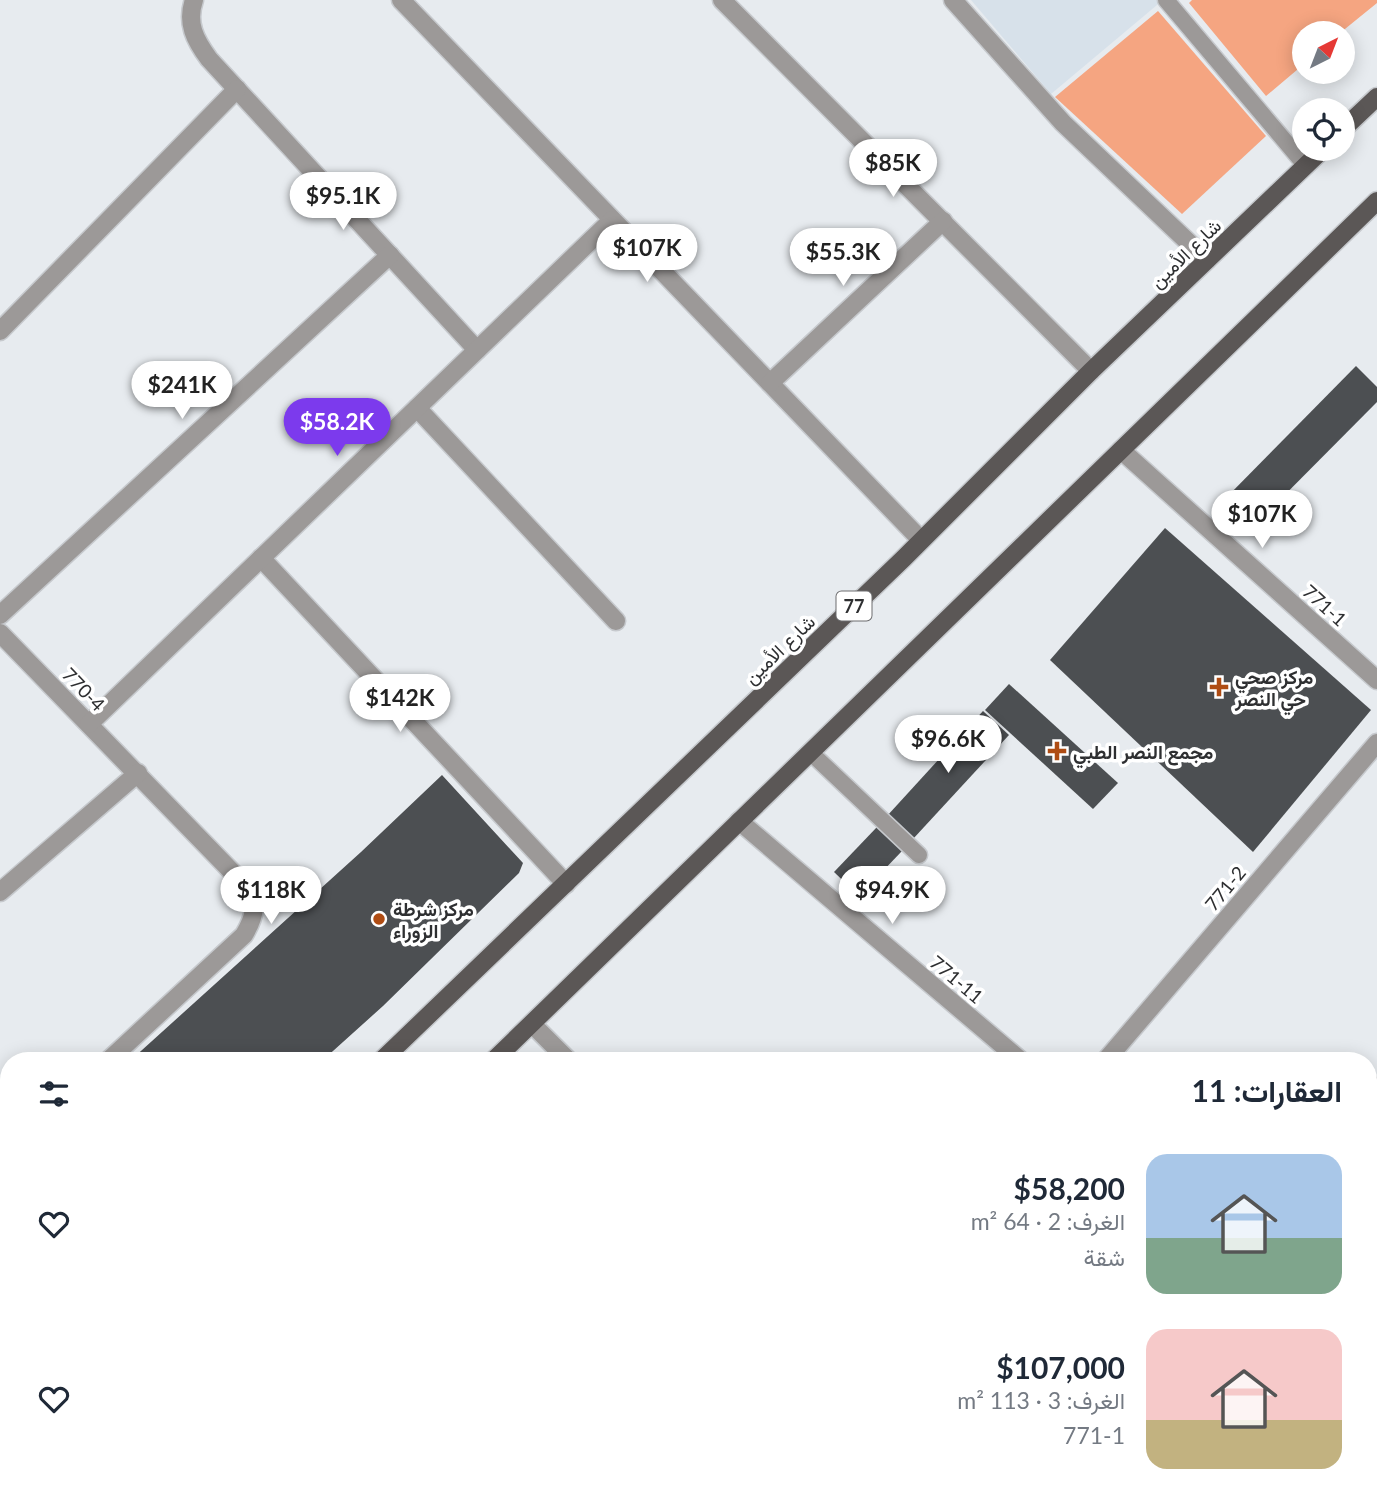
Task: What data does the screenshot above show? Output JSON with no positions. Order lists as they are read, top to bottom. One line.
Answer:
{"streets":{"main road":["شارع الأمين","77"],"street":["771-1","770-4","771-2","771-11"]},"places":{"health":["مركز صحي حي النصر","مجمع النصر الطبي"],"other":["مركز شرطة الزوراء"]},"north":"top right","page":{"price":["$85K","$95.1K","$107K","$55.3K","$241K","$58.2K","$107K","$142K","$96.6K","$118K","$94.9K"],"heading":"العقارات: 11","list":[{"name":"$58,200","note":"الغرف: 2 · 64 m² · شقة"},{"name":"$107,000","note":"الغرف: 3 · 113 m² · 771-1"}]}}
